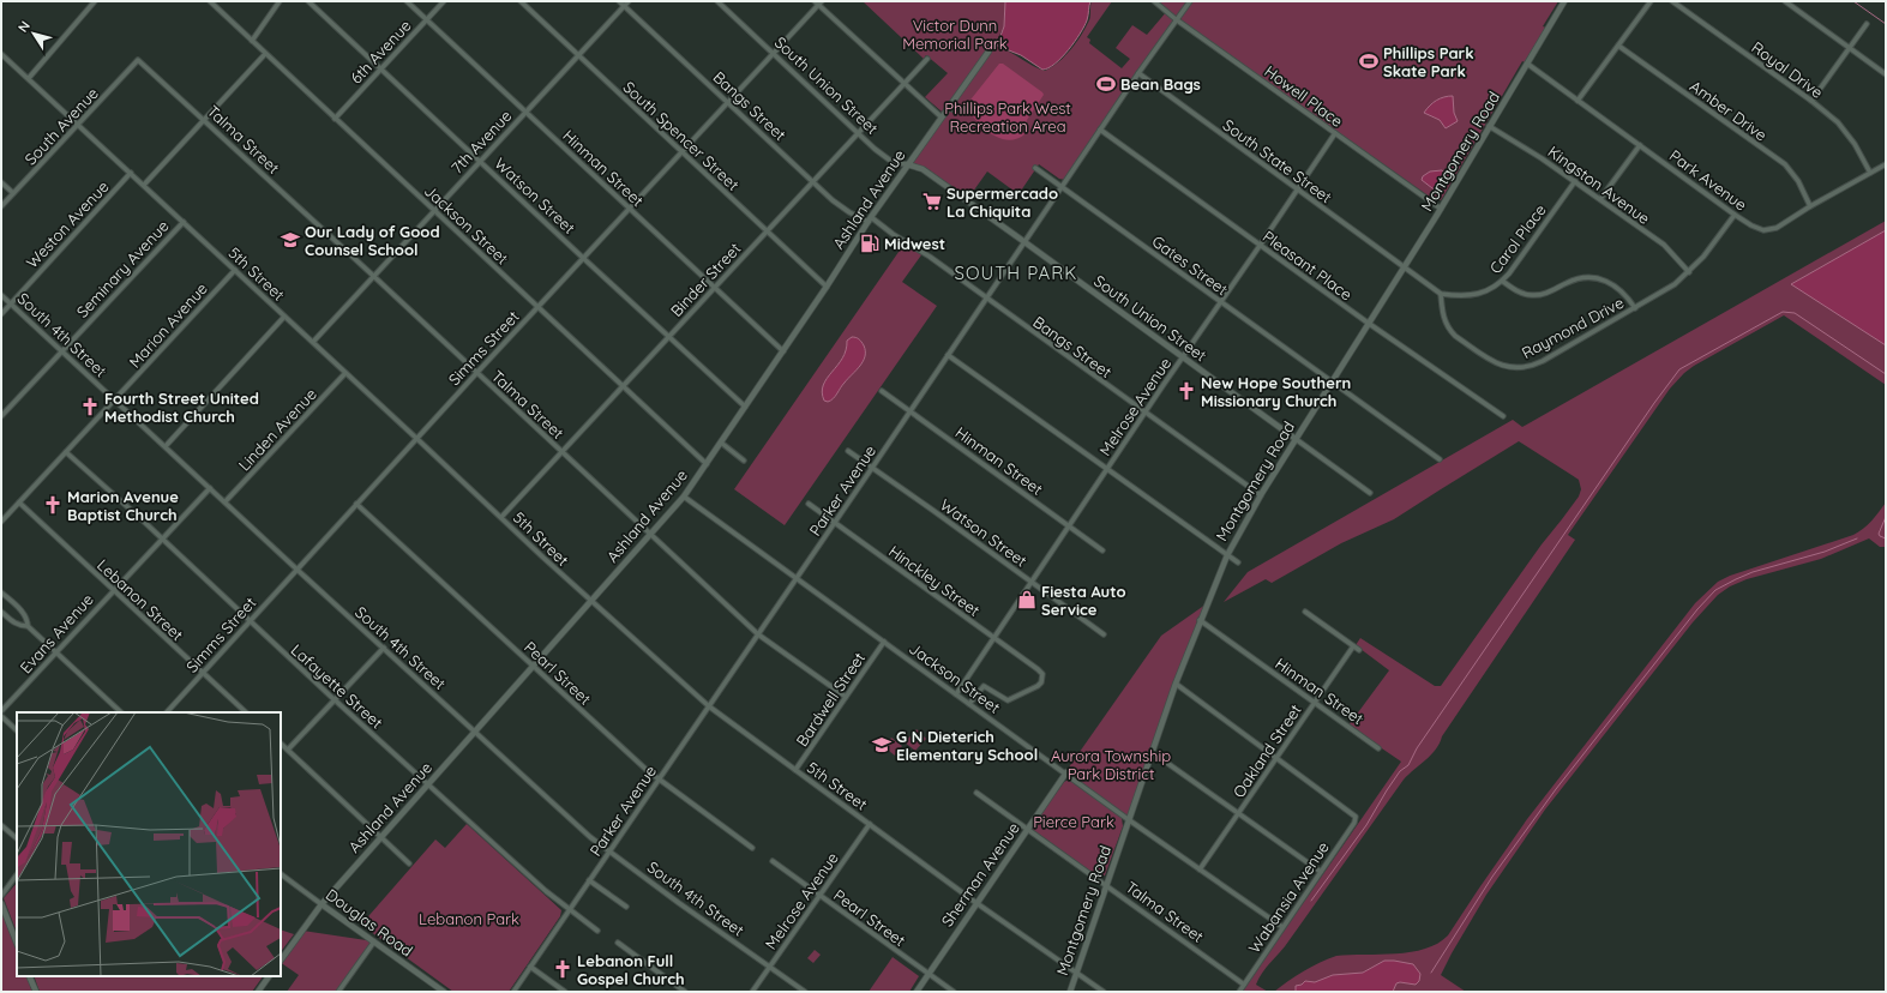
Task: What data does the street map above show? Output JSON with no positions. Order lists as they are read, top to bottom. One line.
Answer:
{"streets":{"street":["6th Avenue","Royal Drive","South Union Street","Howell Place","Bangs Street","Amber Drive","South Avenue","South Spencer Street","Talma Street","7th Avenue","Montgomery Road","South State Street","Hinman Street","Park Avenue","Kingston Avenue","Watson Street","Ashland Avenue","Weston Avenue","Jackson Street","Carol Place","Gates Street","Pleasant Place","Seminary Avenue","5th Street","Binder Street","Marion Avenue","Raymond Drive","South 4th Street","Simms Street","Melrose Avenue","Linden Avenue","Parker Avenue","Hinckley Street","Lebanon Street","Evans Avenue","Pearl Street","Lafayette Street","Bardwell Street","Oakland Street","Sherman Avenue","Wabansia Avenue","Douglas Road"]},"crossings":[["6th Avenue","Hinman Street"],["6th Avenue","Watson Street"],["6th Avenue","Jackson Street"],["Royal Drive","Park Avenue"],["South Union Street","Montgomery Road"],["South Union Street","Ashland Avenue"],["South Union Street","Binder Street"],["South Union Street","Simms Street"],["South Union Street","Melrose Avenue"],["South Union Street","Parker Avenue"],["Howell Place","Montgomery Road"],["Howell Place","Melrose Avenue"],["Howell Place","Parker Avenue"],["Bangs Street","7th Avenue"],["Bangs Street","Montgomery Road"],["Bangs Street","Ashland Avenue"],["Bangs Street","Binder Street"],["Bangs Street","Simms Street"],["Bangs Street","Melrose Avenue"],["Bangs Street","Parker Avenue"],["Amber Drive","Park Avenue"],["South Avenue","Talma Street"],["South Avenue","5th Street"],["South Spencer Street","7th Avenue"],["South Spencer Street","Ashland Avenue"],["South Spencer Street","Binder Street"],["South Spencer Street","Simms Street"],["Talma Street","7th Avenue"],["Talma Street","Montgomery Road"],["Talma Street","Ashland Avenue"],["Talma Street","Binder Street"],["Talma Street","Simms Street"],["Talma Street","Parker Avenue"],["Talma Street","Bardwell Street"],["Talma Street","Sherman Avenue"],["Talma Street","Wabansia Avenue"],["7th Avenue","Hinman Street"],["7th Avenue","Watson Street"],["7th Avenue","Jackson Street"],["7th Avenue","5th Street"],["Montgomery Road","South State Street"],["Montgomery Road","Hinman Street"],["Montgomery Road","Park Avenue"],["Montgomery Road","Kingston Avenue"],["Montgomery Road","Jackson Street"],["Montgomery Road","Gates Street"],["Montgomery Road","Pleasant Place"],["Montgomery Road","5th Street"],["South State Street","Melrose Avenue"],["South State Street","Parker Avenue"],["Hinman Street","Ashland Avenue"],["Hinman Street","Binder Street"],["Hinman Street","Simms Street"],["Hinman Street","Melrose Avenue"],["Hinman Street","Parker Avenue"],["Hinman Street","Oakland Street"],["Park Avenue","Raymond Drive"],["Kingston Avenue","Carol Place"],["Kingston Avenue","Raymond Drive"],["Watson Street","Ashland Avenue"],["Watson Street","Binder Street"],["Watson Street","Simms Street"],["Watson Street","Melrose Avenue"],["Watson Street","Parker Avenue"],["Ashland Avenue","Jackson Street"],["Ashland Avenue","5th Street"],["Ashland Avenue","South 4th Street"],["Ashland Avenue","Pearl Street"],["Ashland Avenue","Lafayette Street"],["Ashland Avenue","Douglas Road"],["Weston Avenue","5th Street"],["Weston Avenue","South 4th Street"],["Jackson Street","Binder Street"],["Jackson Street","Simms Street"],["Jackson Street","Melrose Avenue"],["Jackson Street","Parker Avenue"],["Jackson Street","Hinckley Street"],["Jackson Street","Bardwell Street"],["Jackson Street","Oakland Street"],["Jackson Street","Sherman Avenue"],["Jackson Street","Wabansia Avenue"],["Carol Place","Raymond Drive"],["Gates Street","Melrose Avenue"],["Gates Street","Parker Avenue"],["Pleasant Place","Melrose Avenue"],["Pleasant Place","Parker Avenue"],["Seminary Avenue","5th Street"],["Seminary Avenue","South 4th Street"],["5th Street","Binder Street"],["5th Street","Marion Avenue"],["5th Street","Simms Street"],["5th Street","Melrose Avenue"],["5th Street","Linden Avenue"],["5th Street","Parker Avenue"],["5th Street","Bardwell Street"],["5th Street","Sherman Avenue"],["Marion Avenue","South 4th Street"],["Marion Avenue","Lebanon Street"],["Marion Avenue","Lafayette Street"],["South 4th Street","Simms Street"],["South 4th Street","Melrose Avenue"],["South 4th Street","Linden Avenue"],["South 4th Street","Parker Avenue"],["South 4th Street","Evans Avenue"],["Simms Street","Lebanon Street"],["Simms Street","Pearl Street"],["Simms Street","Lafayette Street"],["Melrose Avenue","Hinckley Street"],["Melrose Avenue","Pearl Street"],["Parker Avenue","Hinckley Street"],["Parker Avenue","Pearl Street"],["Parker Avenue","Lafayette Street"],["Lebanon Street","Evans Avenue"],["Evans Avenue","Lafayette Street"],["Pearl Street","Sherman Avenue"],["Oakland Street","Wabansia Avenue"]],"districts":["SOUTH PARK"],"parks":["Victor Dunn Memorial Park","Phillips Park West Recreation Area","Aurora Township Park District","Pierce Park","Lebanon Park"],"places":{"sports":["Phillips Park Skate Park","Bean Bags"],"supermarket":["Supermercado La Chiquita"],"school or university":["Our Lady of Good Counsel School","G N Dieterich Elementary School"],"fuel station":["Midwest"],"church":["New Hope Southern Missionary Church","Fourth Street United Methodist Church","Marion Avenue Baptist Church","Lebanon Full Gospel Church"],"shop":["Fiesta Auto Service"]},"north":"top left"}
